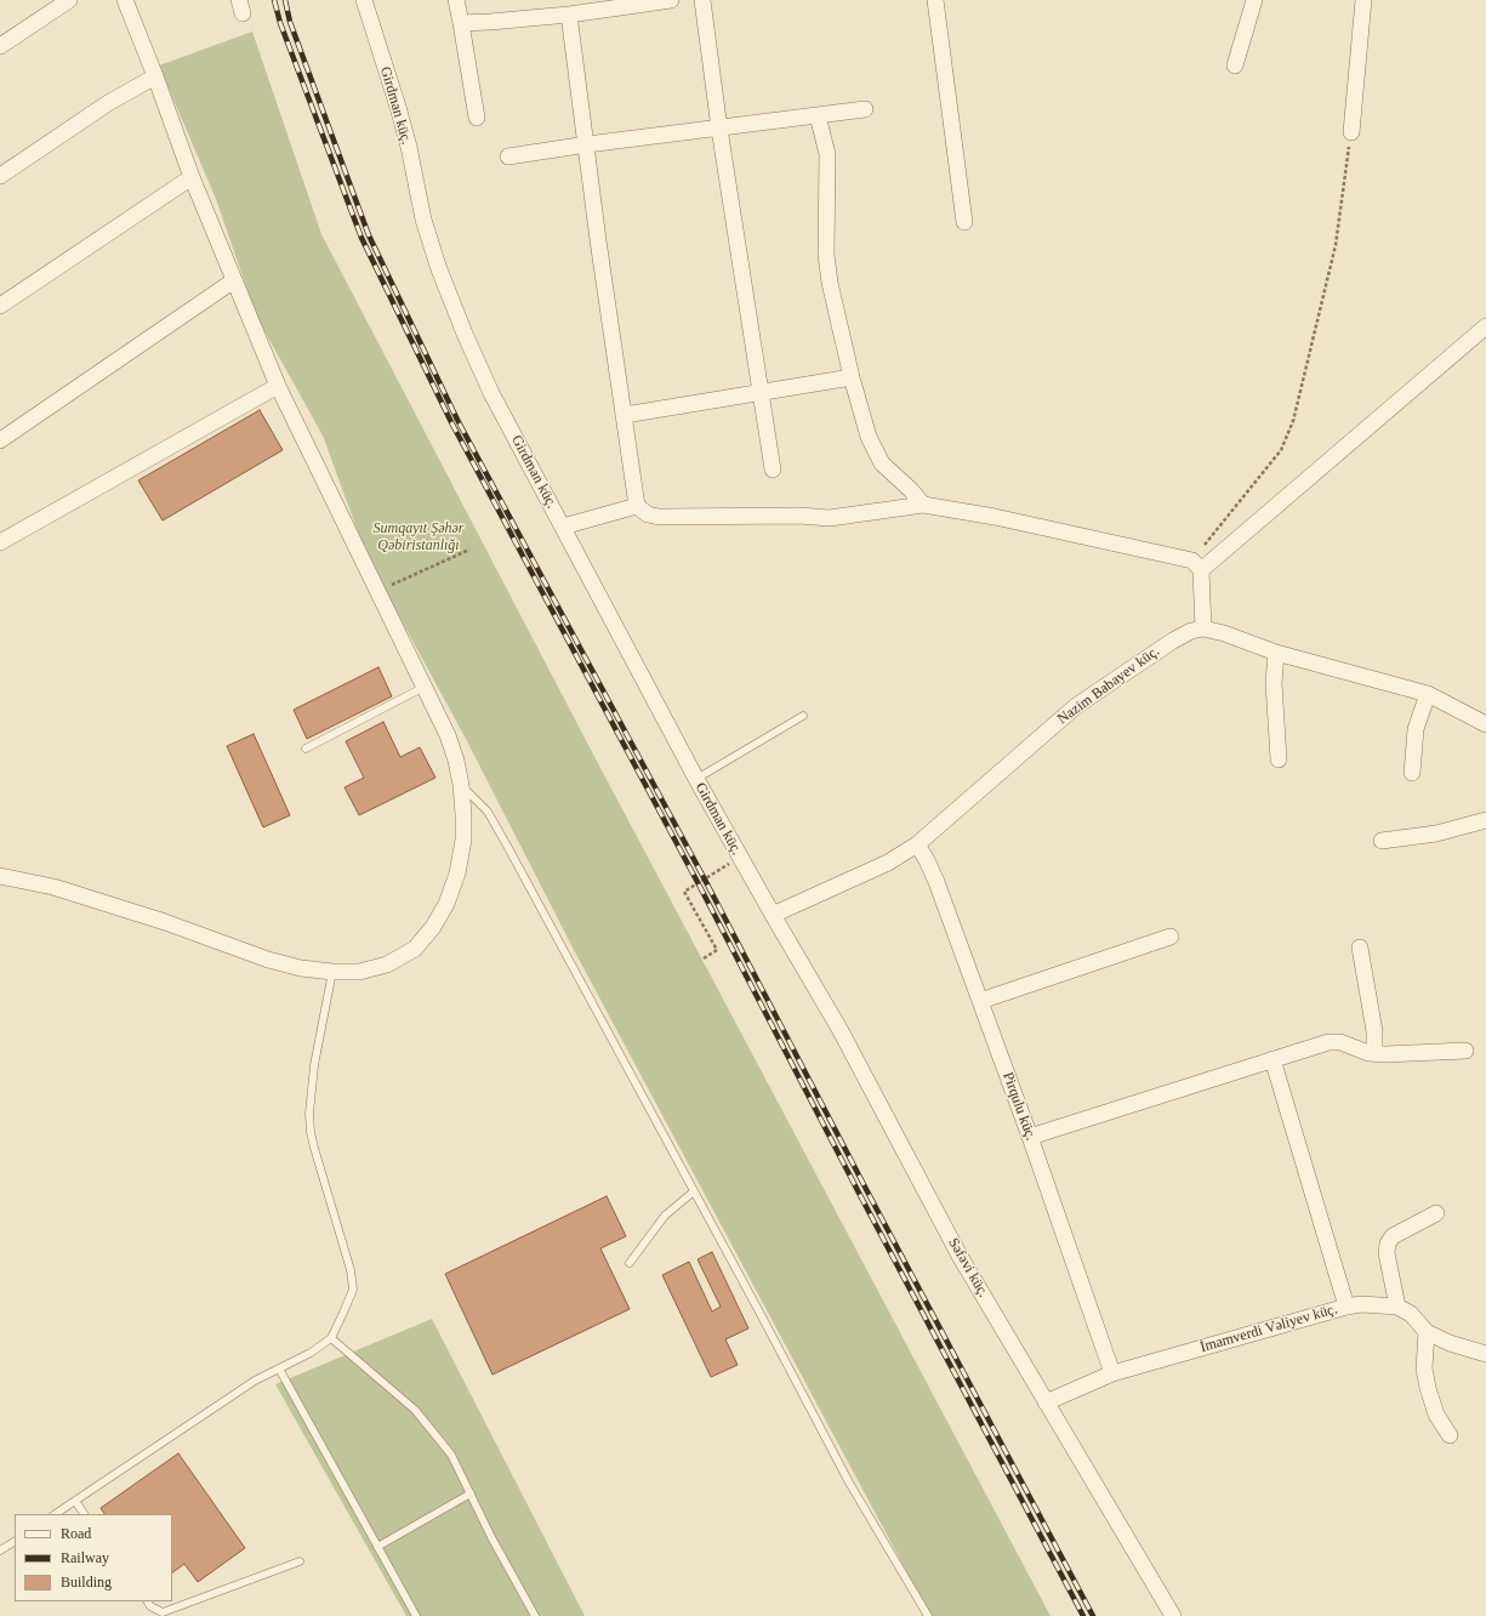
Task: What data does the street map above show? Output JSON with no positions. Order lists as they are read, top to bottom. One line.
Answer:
{"streets":{"street":["Girdman küç.","Nazim Babayev küç.","Pirqulu küç.","Səfəvi küç.","İmamverdi Vəliyev küç."]},"crossings":[["Girdman küç.","Nazim Babayev küç."],["Girdman küç.","Səfəvi küç."],["Nazim Babayev küç.","Pirqulu küç."],["Nazim Babayev küç.","Səfəvi küç."],["Pirqulu küç.","İmamverdi Vəliyev küç."],["Səfəvi küç.","İmamverdi Vəliyev küç."]],"parks":["Sumqayıt Şəhər Qəbiristanlığı"],"legend":["Road","Railway","Building"]}
